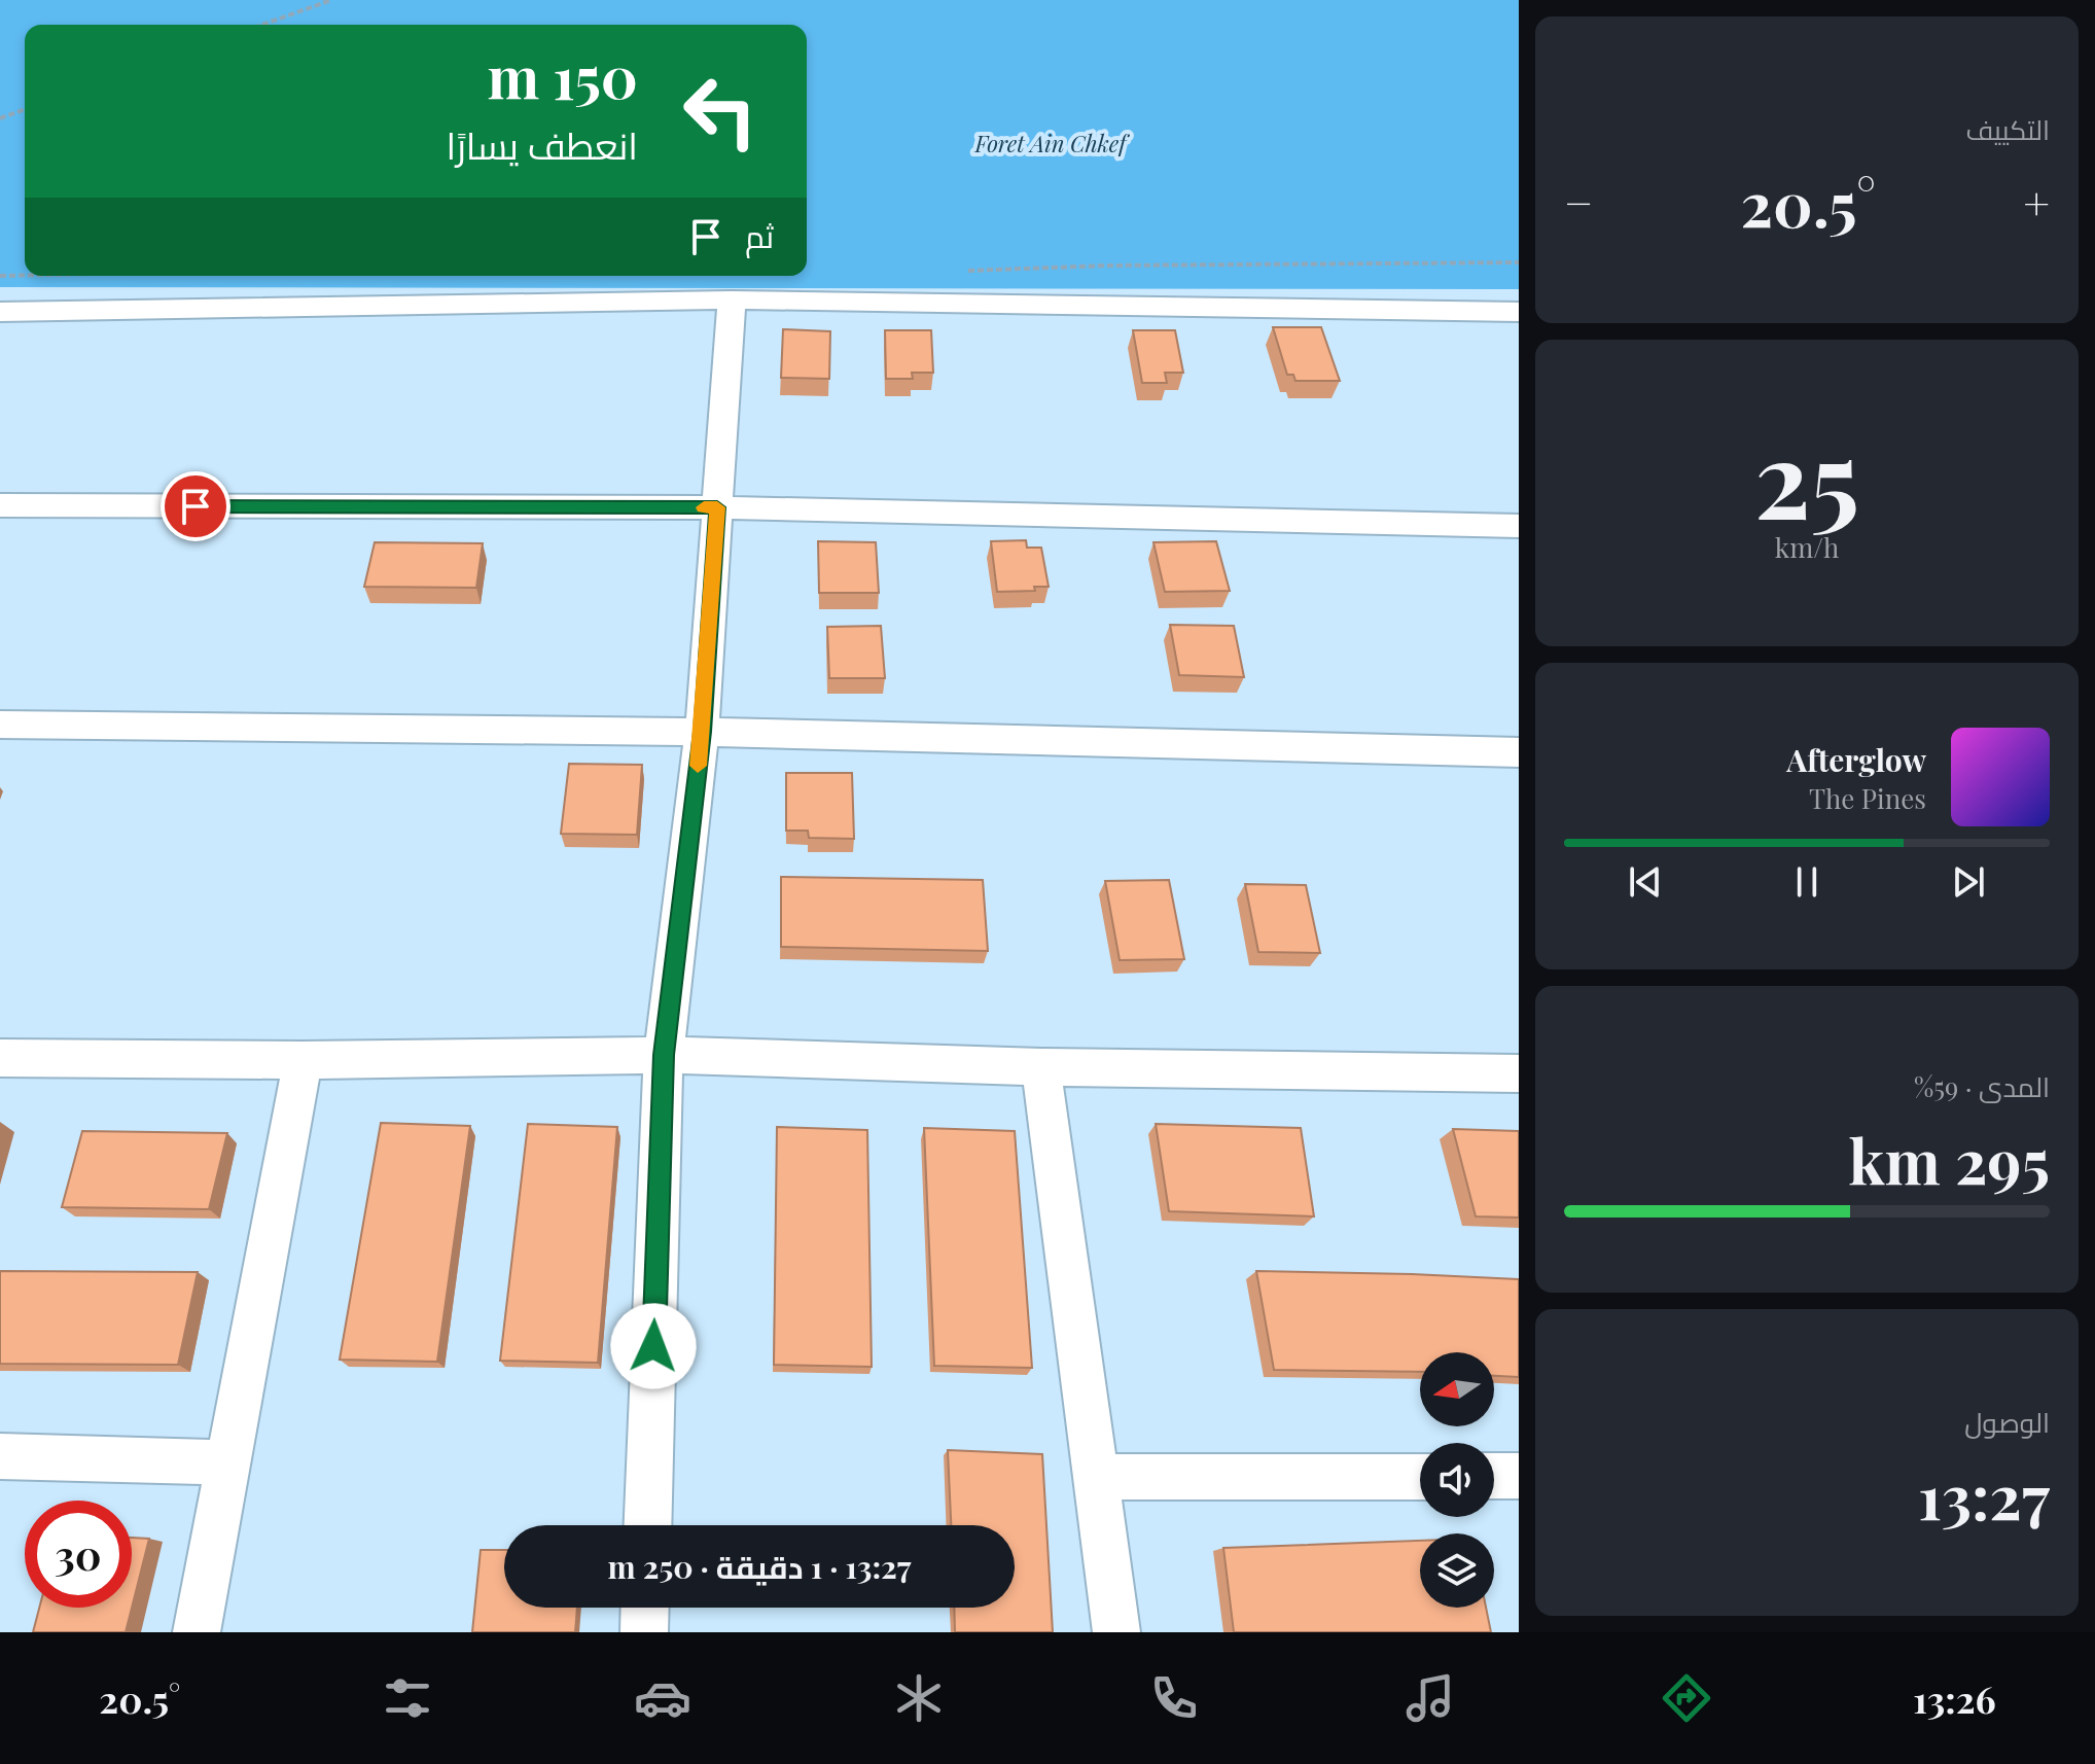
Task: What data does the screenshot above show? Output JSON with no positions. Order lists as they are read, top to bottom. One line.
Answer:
{"parks":["Foret Ain Chkef"],"north":"left","page":{"tile":["التكييف",["25","km/h"],["المدى · 59%","295 km"],["الوصول","13:27"]],"turn":["150 m","انعطف يسارًا"],"heat":["−","20.5°","+"],"then":"ثم","song":["Afterglow","The Pines"],"limit":"30","trip":"13:27 · 1 دقيقة · 250 m","tabs":["13:26","20.5°"]}}
